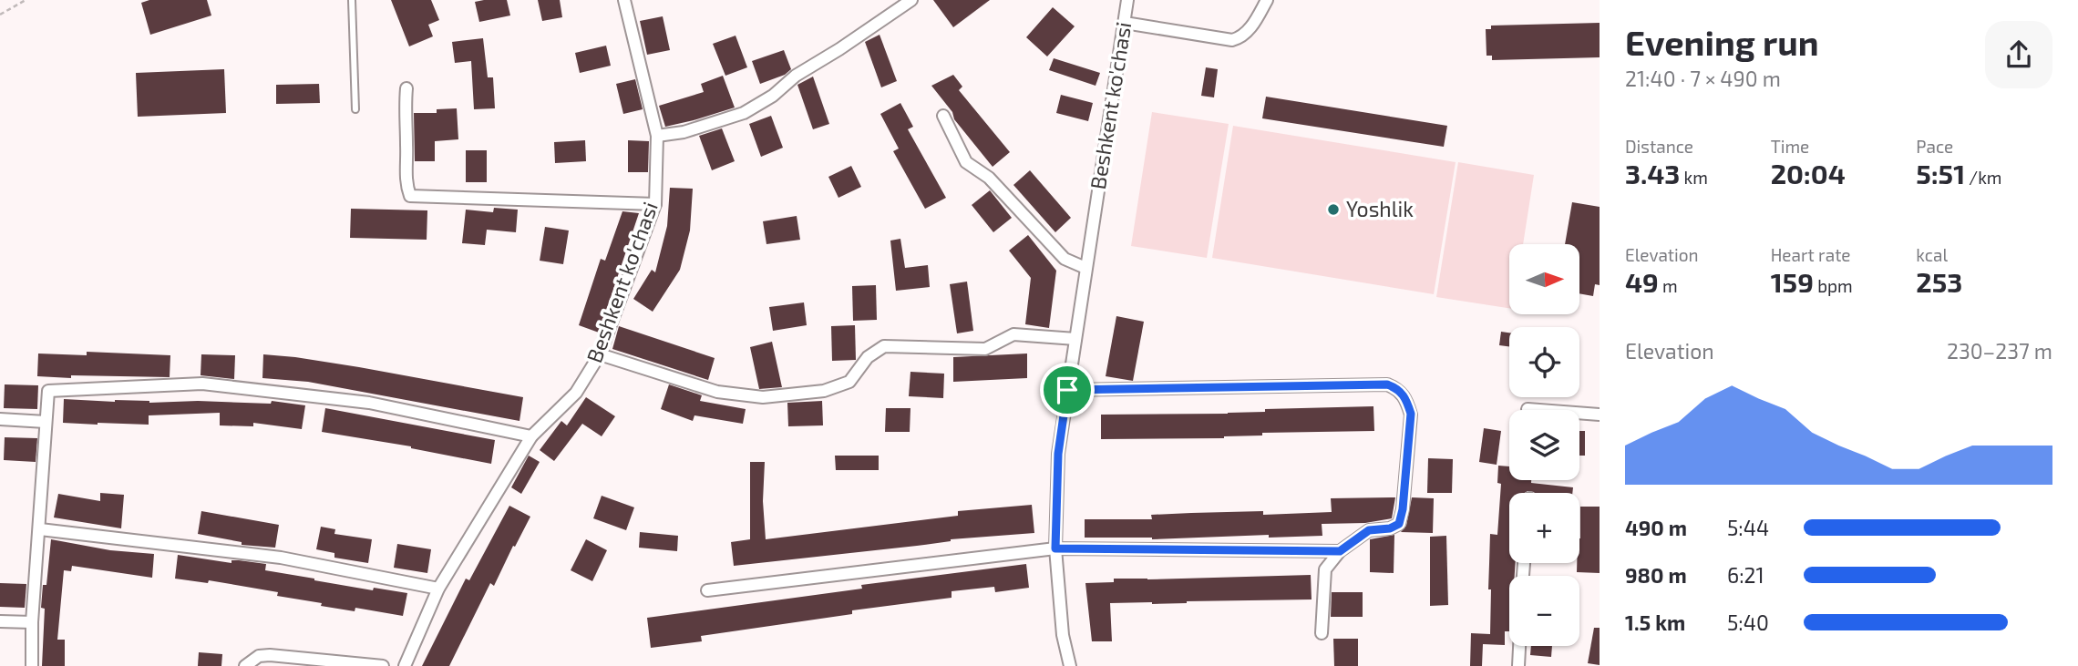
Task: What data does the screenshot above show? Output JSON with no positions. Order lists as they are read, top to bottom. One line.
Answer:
{"streets":{"street":["Beshkent ko'chasi"]},"places":["Yoshlik"],"north":"right","page":{"heading":["Evening run","21:40 · 7 × 490 m"],"stats":[["Distance","3.43 km"],["Time","20:04"],["Pace","5:51 /km"],["Elevation","49 m"],["Heart rate","159 bpm"],["kcal","253"]],"map_buttons":["+","−"],"chart":["Elevation","230–237 m"],"list":[{"name":"490 m","note":"5:44"},{"name":"980 m","note":"6:21"},{"name":"1.5 km","note":"5:40"}]}}
